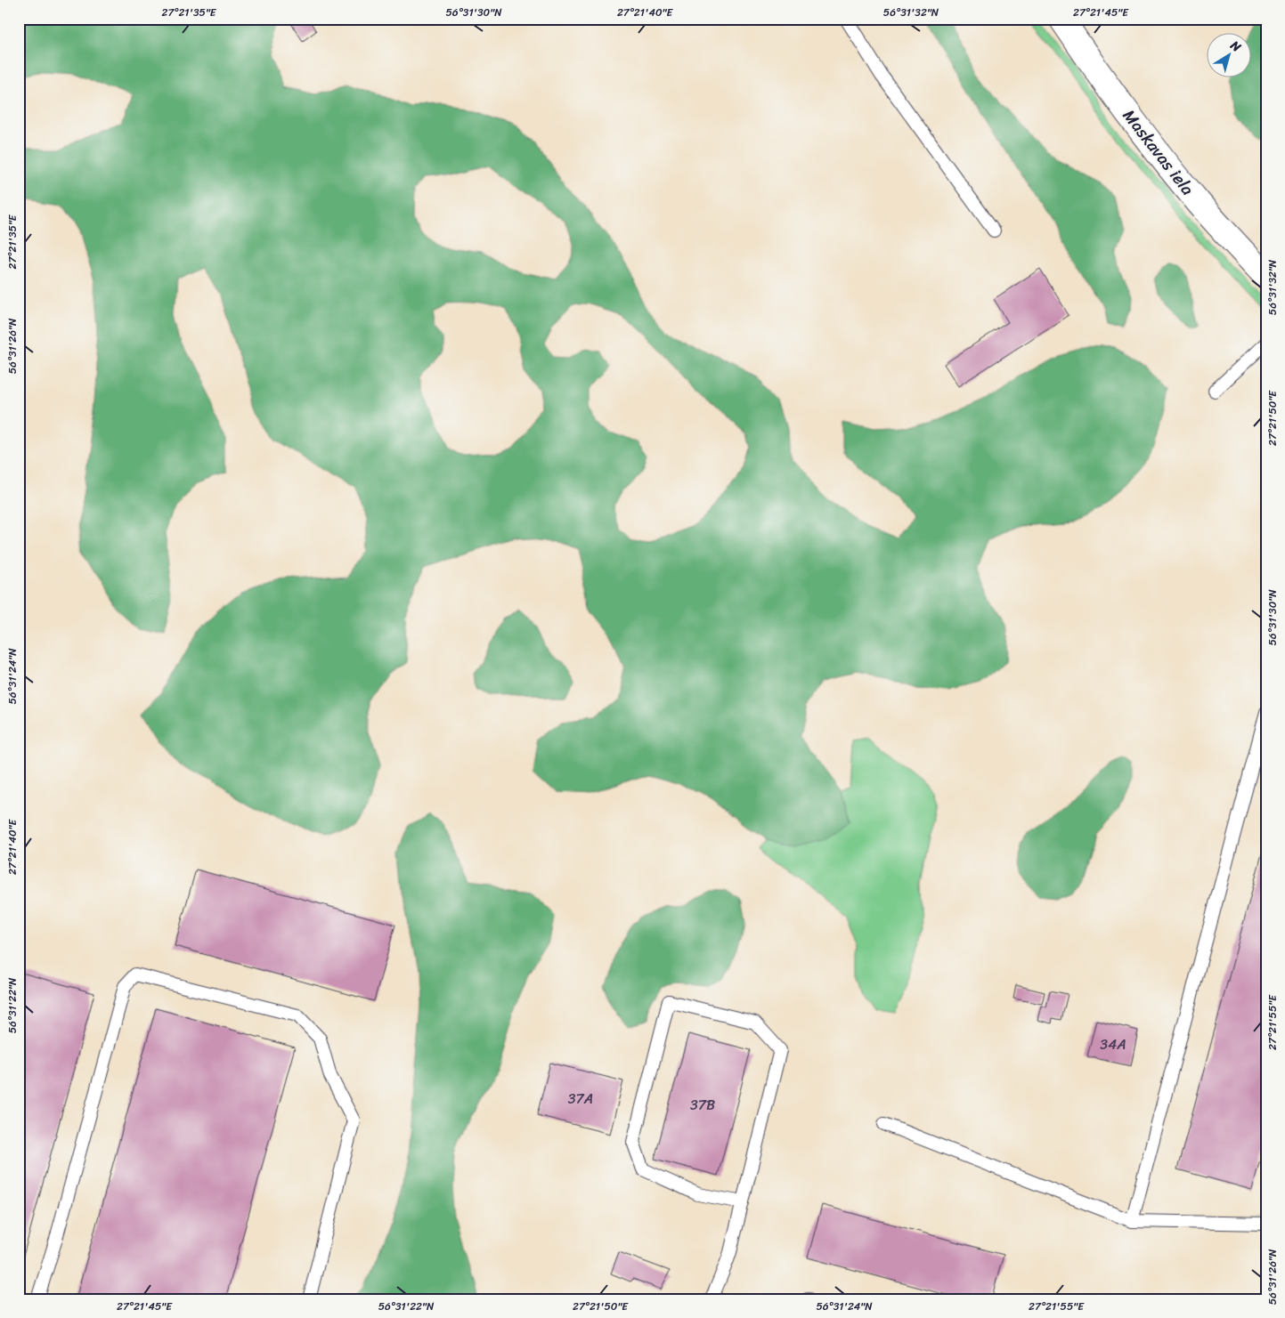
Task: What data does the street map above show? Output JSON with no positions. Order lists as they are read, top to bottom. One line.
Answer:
{"streets":{"street":["Maskavas iela"]},"house_numbers":["34A","37A","37B"],"north":"top right","coordinates":["27°21'35\"E","56°31'30\"N","27°21'40\"E","56°31'32\"N","27°21'45\"E","56°31'26\"N","27°21'50\"E","56°31'24\"N","56°31'22\"N","27°21'55\"E"]}
